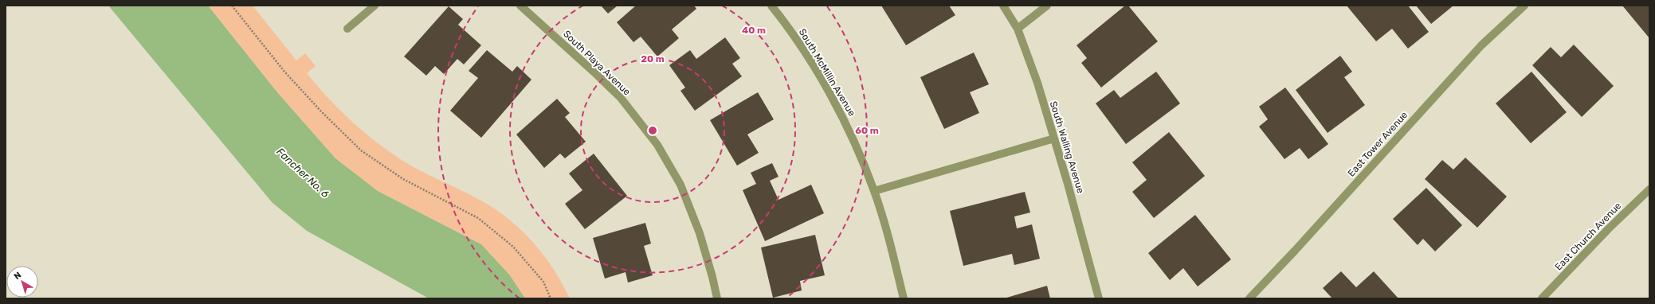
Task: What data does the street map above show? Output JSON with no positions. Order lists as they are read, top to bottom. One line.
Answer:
{"streets":{"street":["South Playa Avenue","South McMillin Avenue","East Tower Avenue","South Walling Avenue","East Church Avenue"]},"water":["Fancher No. 6"],"north":"top left","rings":["40 m","20 m","60 m"]}
